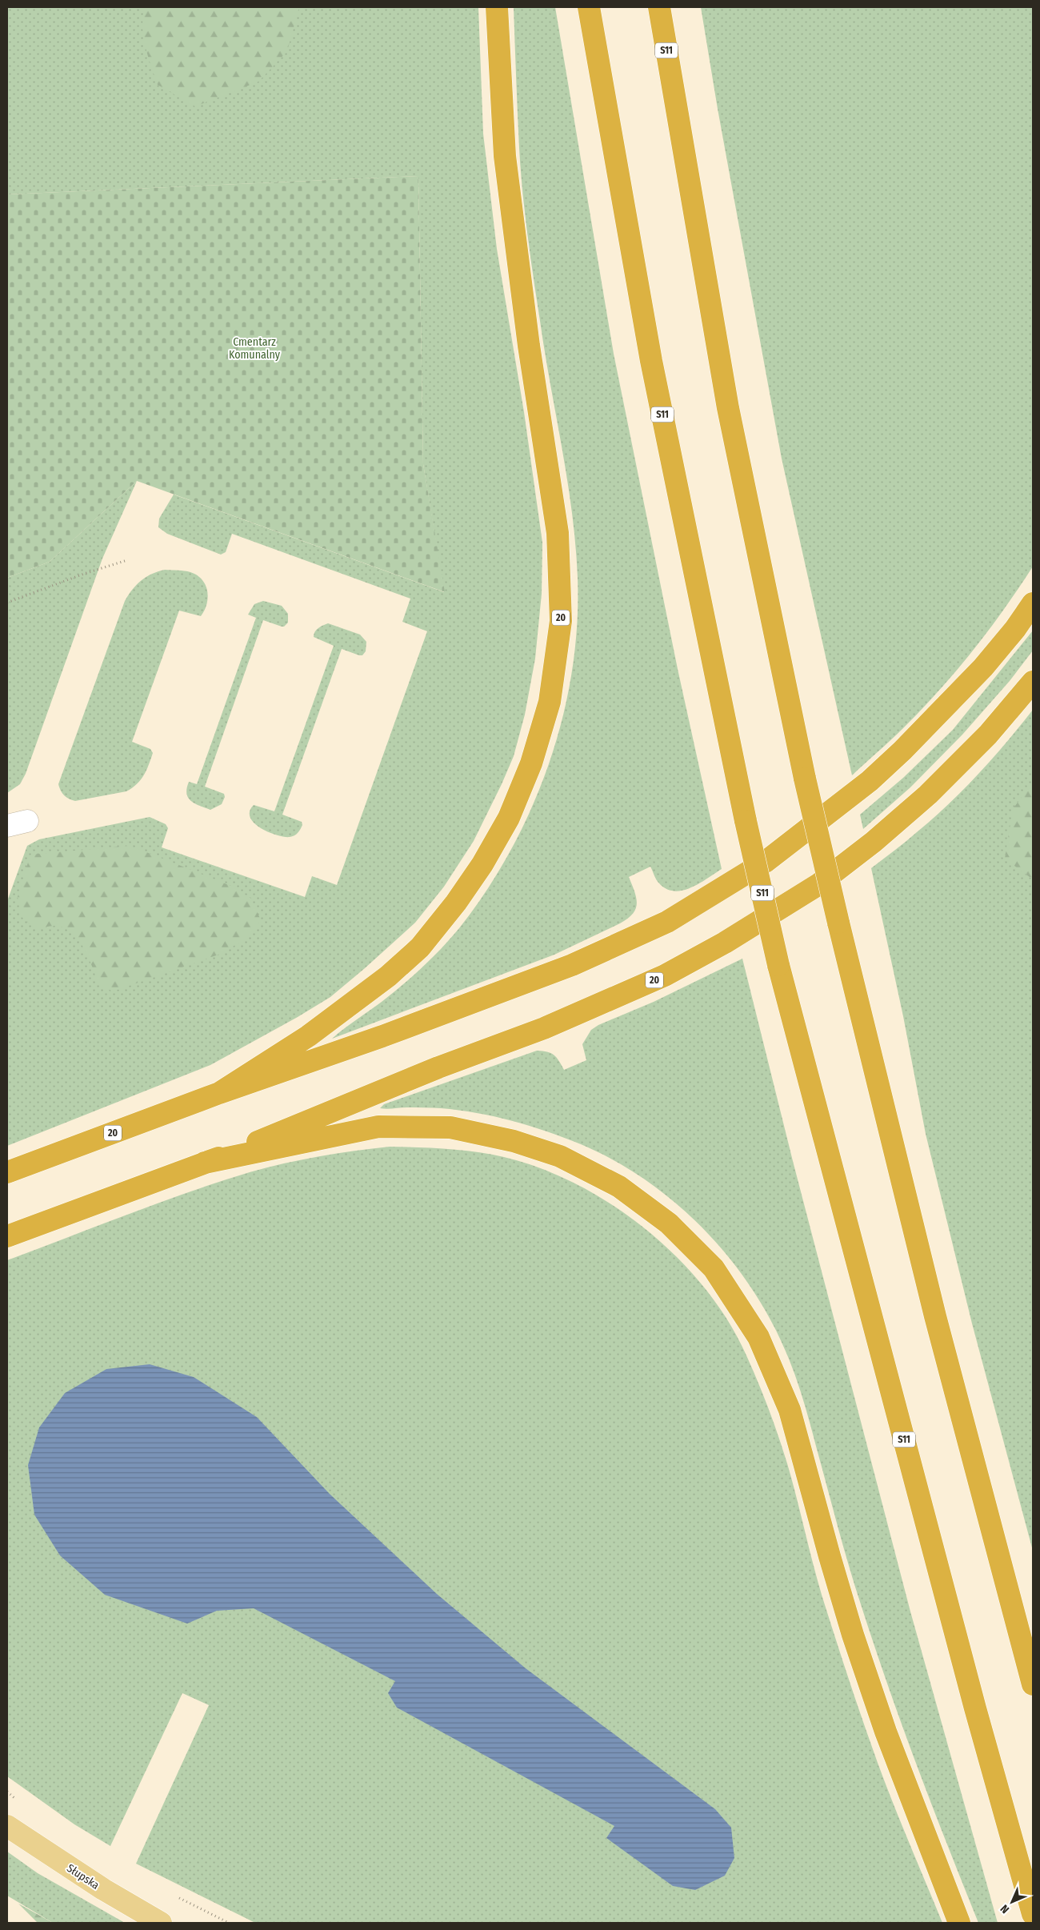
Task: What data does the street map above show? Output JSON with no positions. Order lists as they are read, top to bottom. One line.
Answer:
{"streets":{"highway":["S11","20"],"main road":["Słupska"]},"parks":["Cmentarz Komunalny"],"north":"bottom left"}
